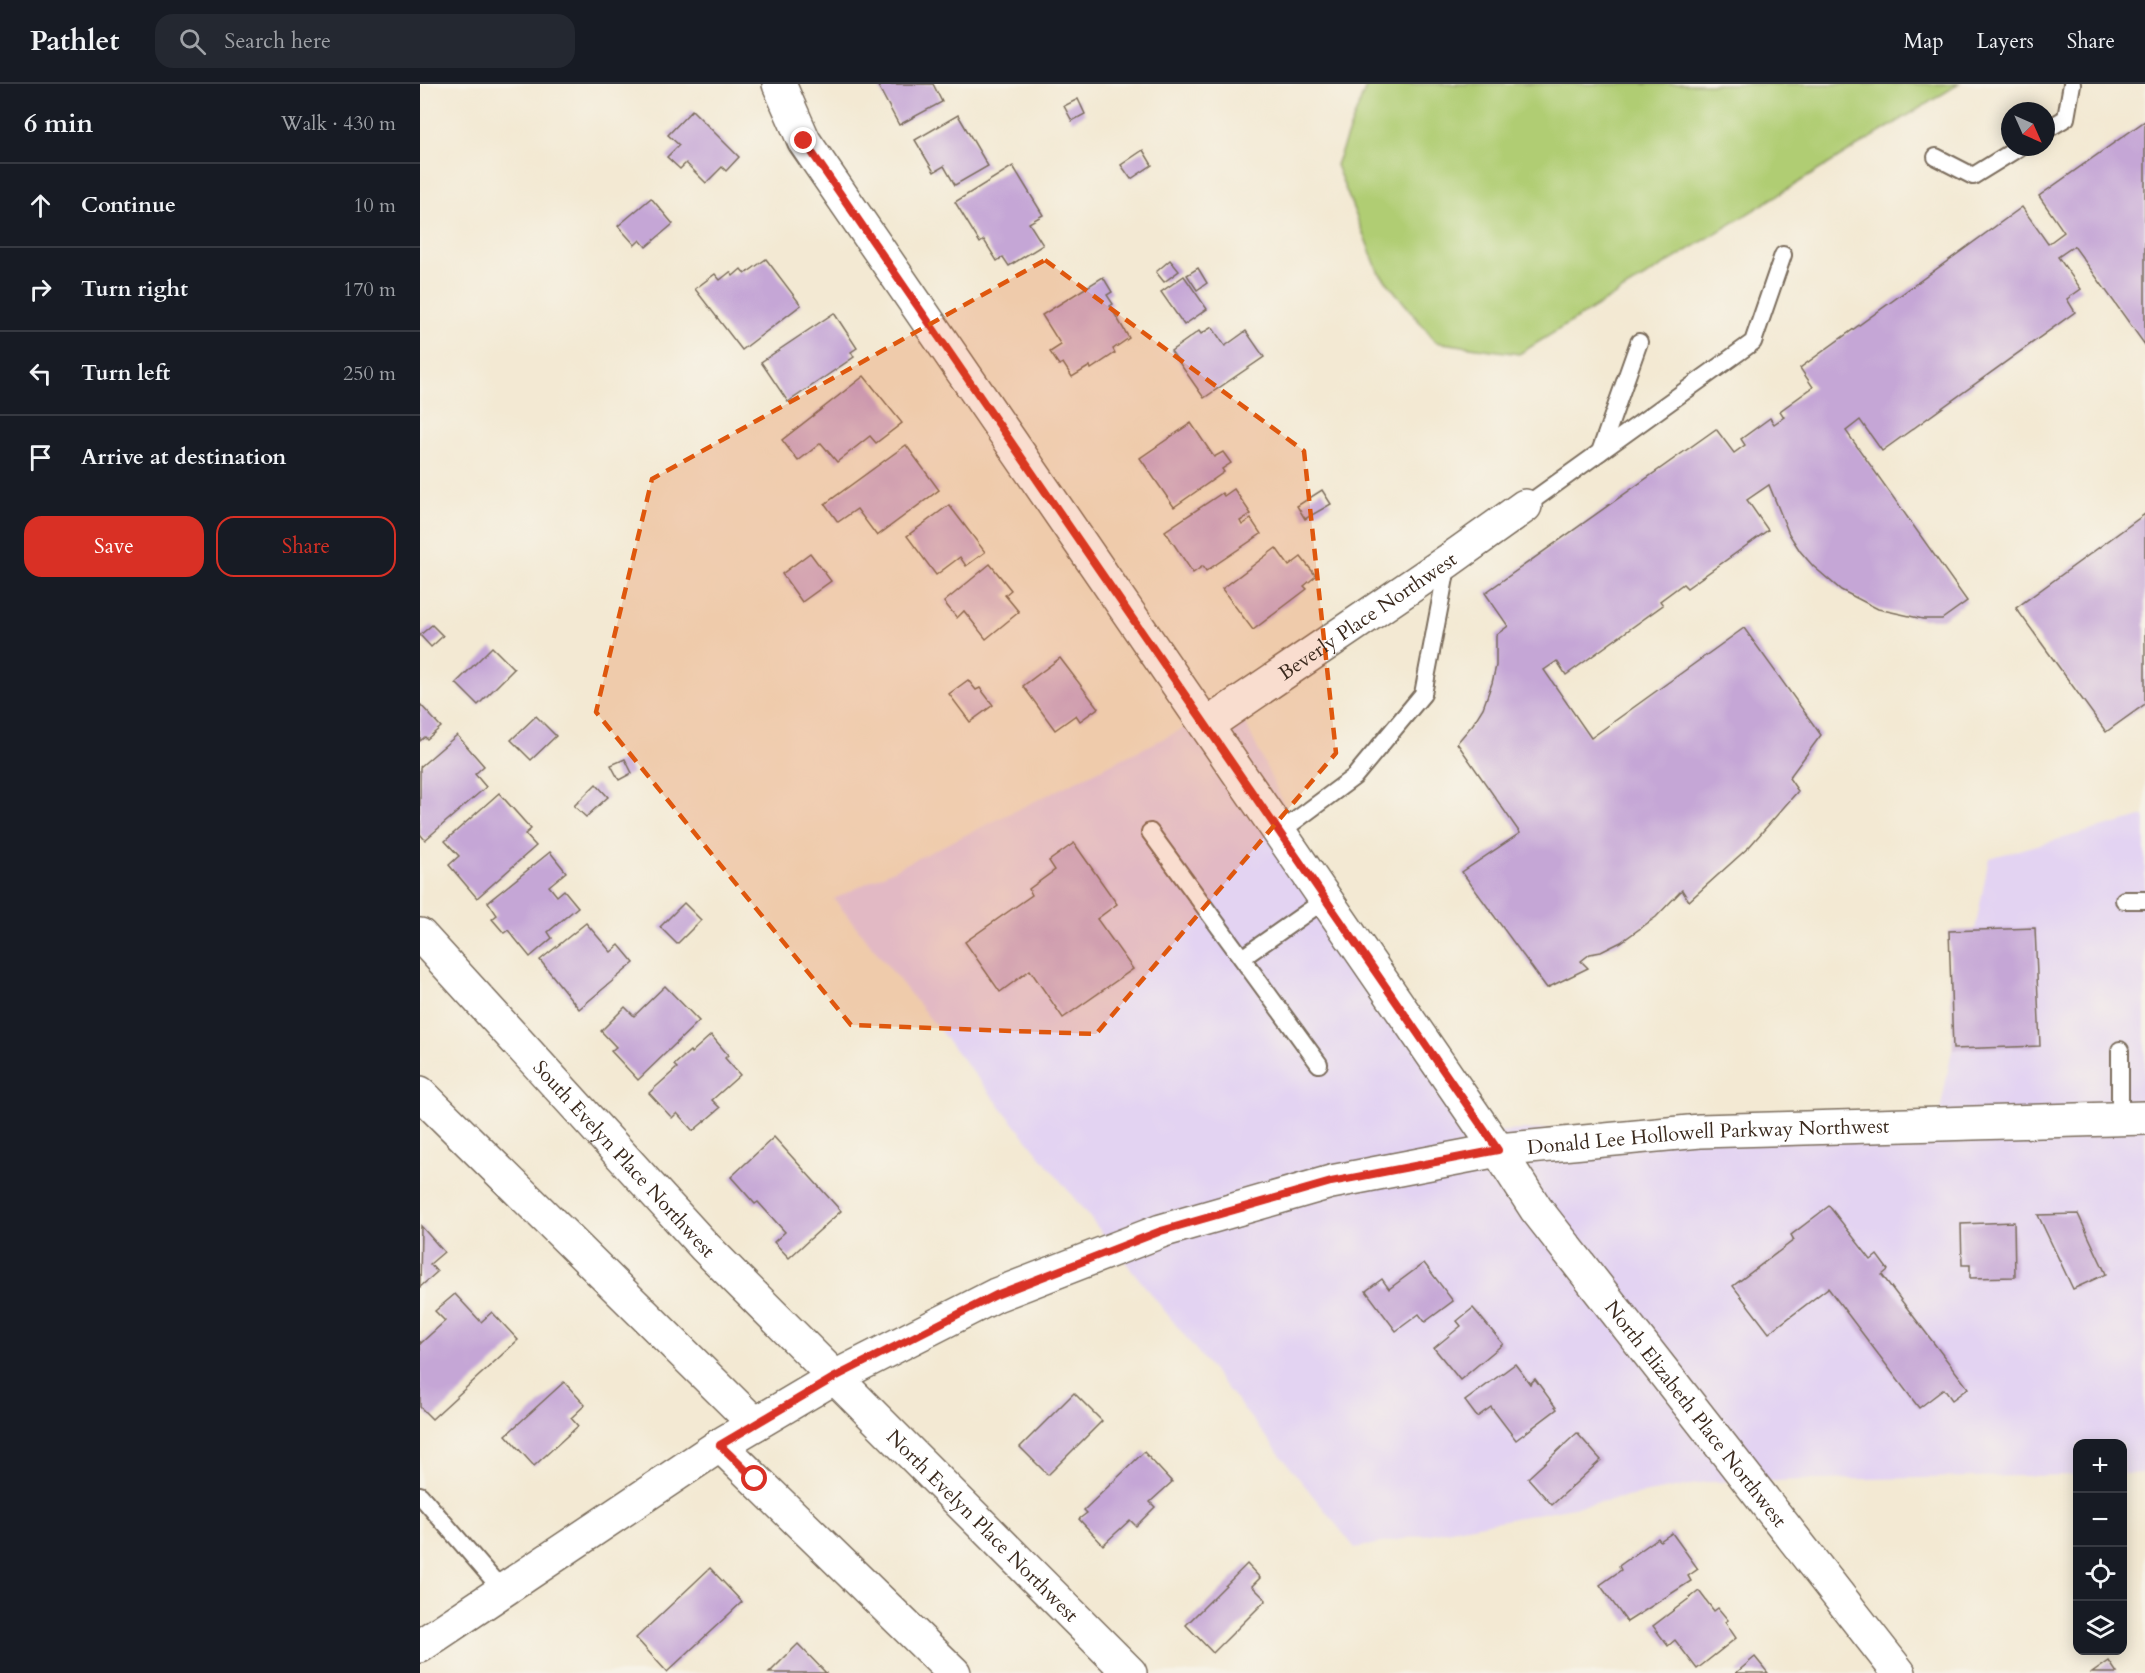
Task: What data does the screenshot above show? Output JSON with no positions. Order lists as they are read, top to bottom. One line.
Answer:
{"streets":{"street":["Beverly Place Northwest","Donald Lee Hollowell Parkway Northwest","South Evelyn Place Northwest","North Elizabeth Place Northwest","North Evelyn Place Northwest"]},"crossings":[["Beverly Place Northwest","North Elizabeth Place Northwest"],["Donald Lee Hollowell Parkway Northwest","South Evelyn Place Northwest"],["Donald Lee Hollowell Parkway Northwest","North Elizabeth Place Northwest"],["Donald Lee Hollowell Parkway Northwest","North Evelyn Place Northwest"],["South Evelyn Place Northwest","North Evelyn Place Northwest"]],"north":"bottom right","page":{"header":"Pathlet","search":"Search here","nav":["Map","Layers","Share"],"heading":["6 min","Walk · 430 m"],"list":[["Continue","10 m"],["Turn right","170 m"],["Turn left","250 m"],"Arrive at destination"],"buttons":["Save","Share"],"map_buttons":["+","−"]}}
